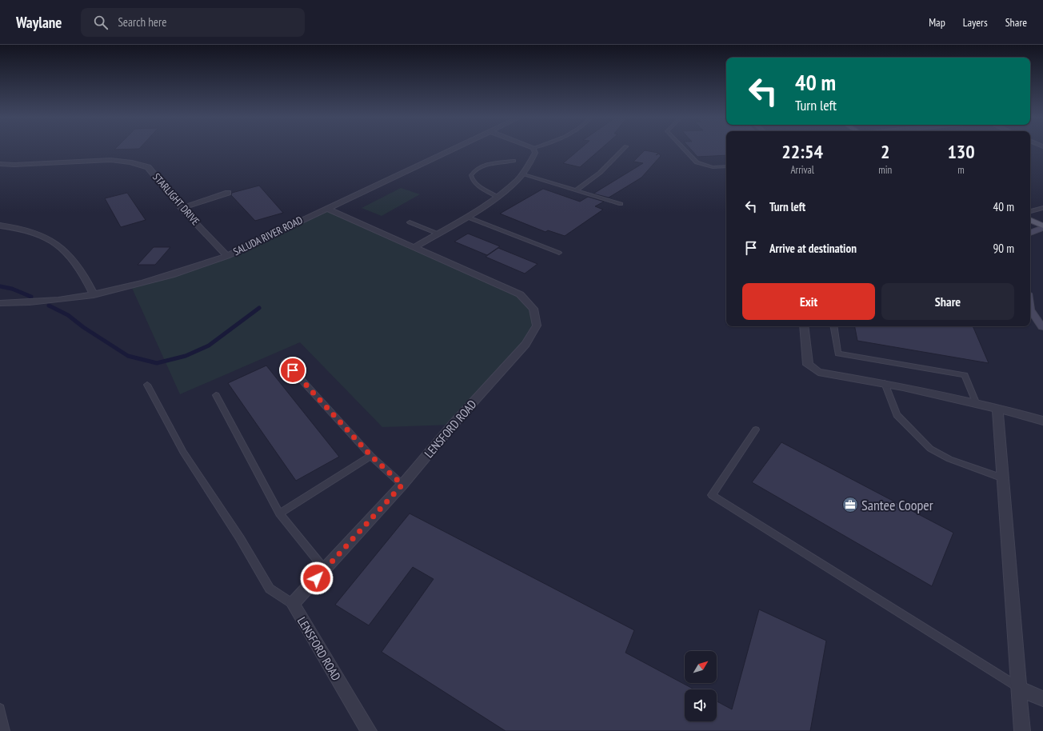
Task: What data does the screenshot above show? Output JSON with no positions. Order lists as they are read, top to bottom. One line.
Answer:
{"streets":{"street":["STARLIGHT DRIVE","SALUDA RIVER ROAD","LENSFORD ROAD"]},"crossings":[["STARLIGHT DRIVE","SALUDA RIVER ROAD"],["SALUDA RIVER ROAD","LENSFORD ROAD"]],"places":{"office":["Santee Cooper"]},"north":"top right","page":{"header":"Waylane","search":"Search here","nav":["Map","Layers","Share"],"turn":["40 m","Turn left"],"eta":["22:54","Arrival","2","min","130","m"],"list":[{"name":"Turn left","value":"40 m"},{"name":"Arrive at destination","value":"90 m"}],"buttons":["Exit","Share"]}}
